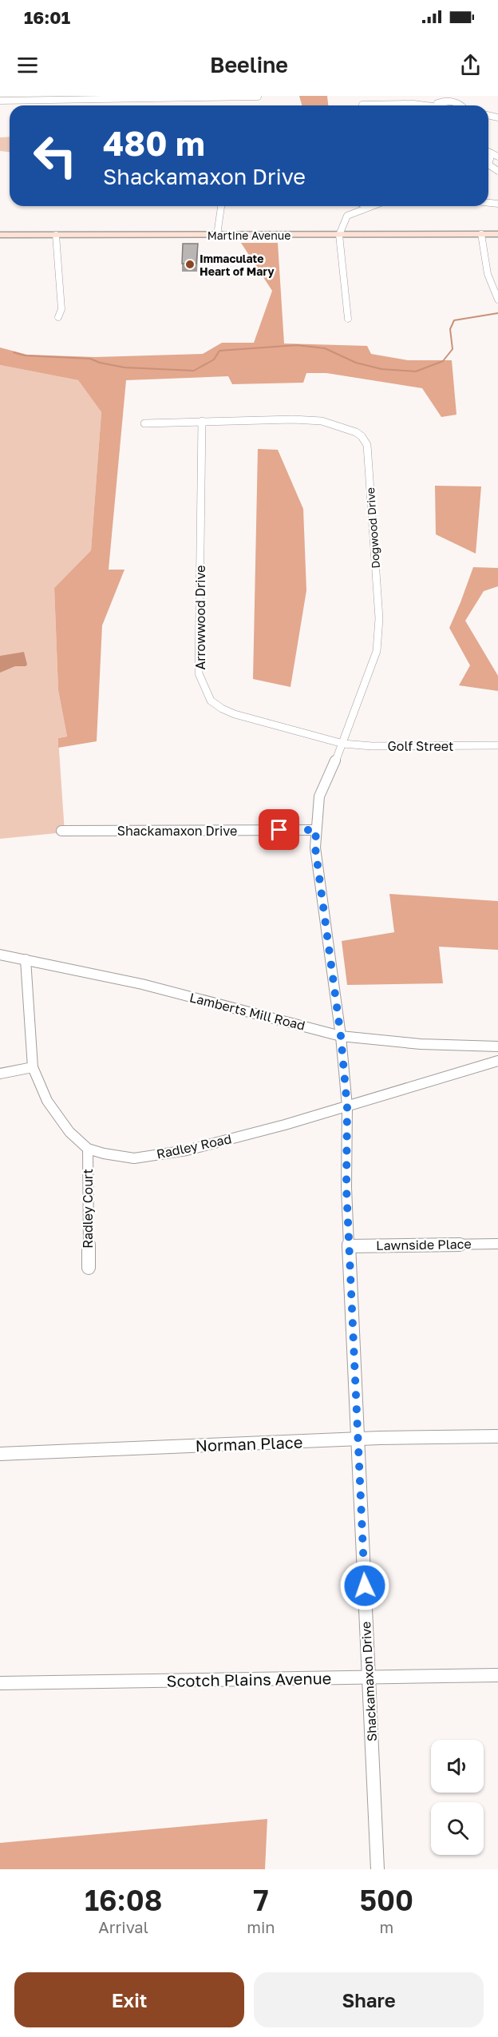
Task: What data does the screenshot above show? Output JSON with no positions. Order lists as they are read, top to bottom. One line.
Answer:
{"streets":{"main road":["Martine Avenue"],"street":["Dogwood Drive","Arrowwood Drive","Golf Street","Shackamaxon Drive","Lamberts Mill Road","Radley Road","Radley Court","Lawnside Place","Norman Place","Scotch Plains Avenue"]},"crossings":[["Dogwood Drive","Arrowwood Drive"],["Dogwood Drive","Golf Street"],["Dogwood Drive","Shackamaxon Drive"],["Arrowwood Drive","Golf Street"],["Shackamaxon Drive","Lamberts Mill Road"],["Shackamaxon Drive","Radley Road"],["Shackamaxon Drive","Lawnside Place"],["Shackamaxon Drive","Norman Place"],["Shackamaxon Drive","Scotch Plains Avenue"],["Radley Road","Radley Court"]],"places":["Immaculate Heart of Mary"],"page":{"status":"16:01","header":"Beeline","turn":["480 m","Shackamaxon Drive"],"eta":["16:08","Arrival","7","min","500","m"],"buttons":["Exit","Share"]}}
